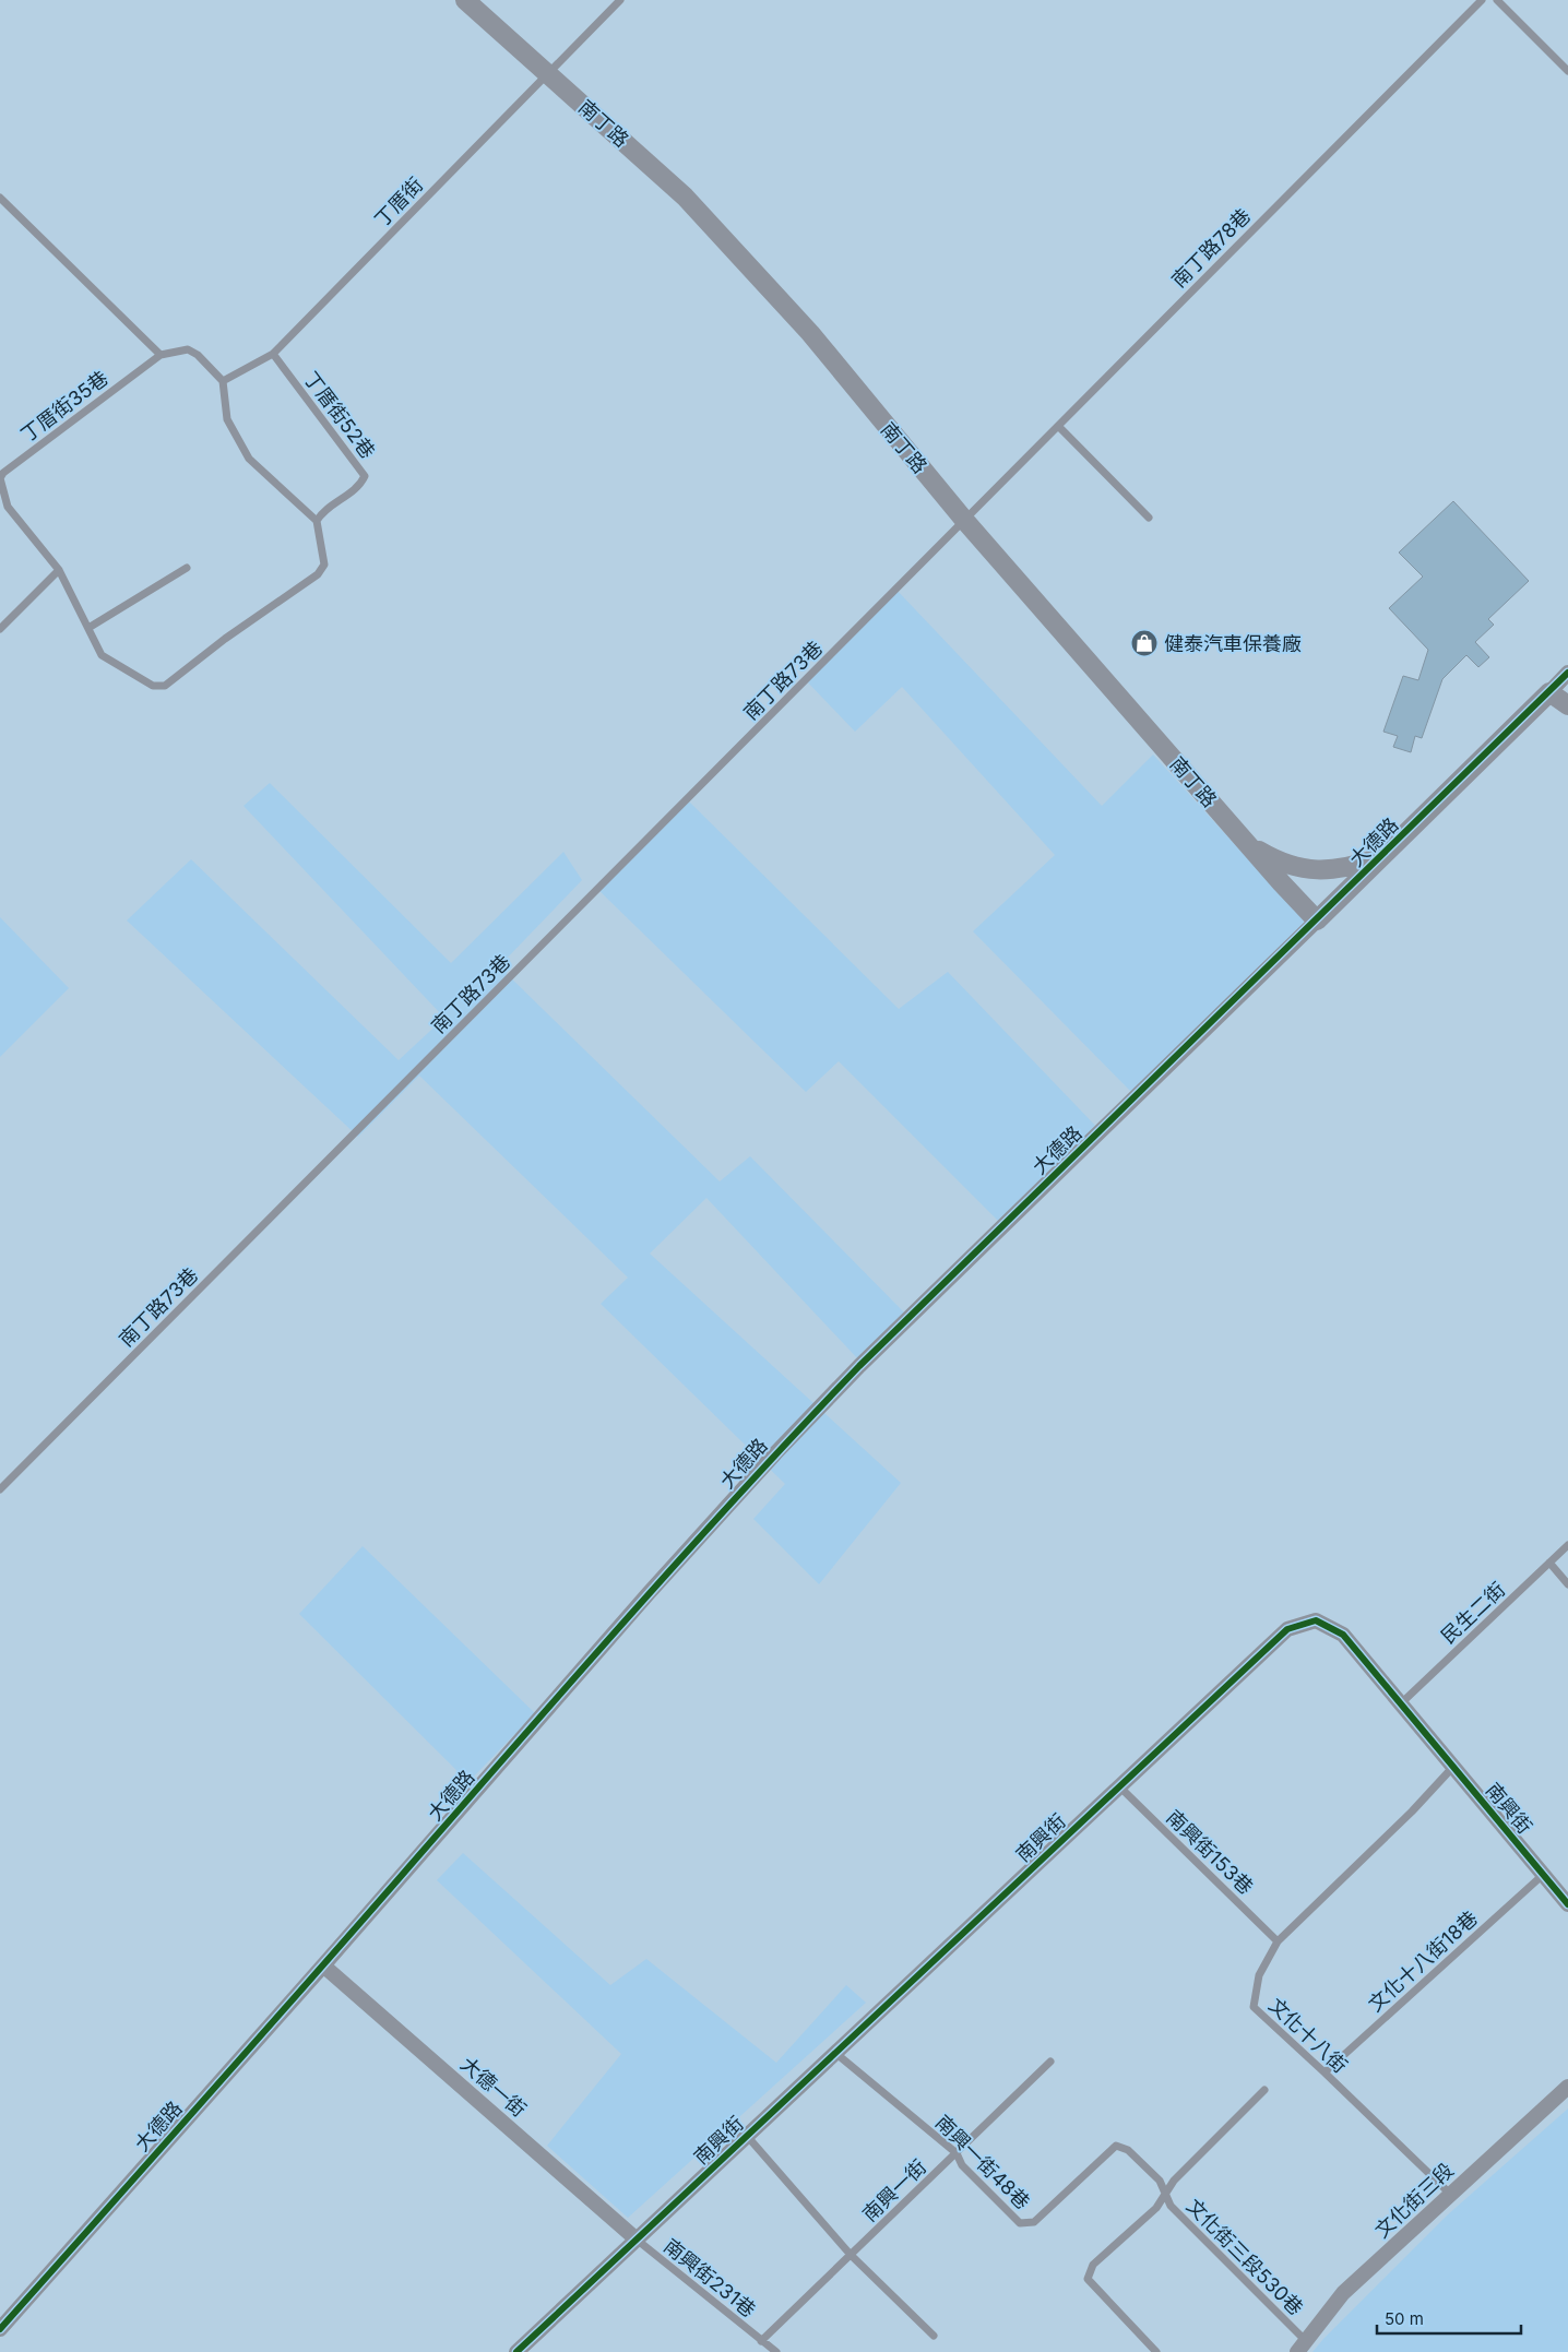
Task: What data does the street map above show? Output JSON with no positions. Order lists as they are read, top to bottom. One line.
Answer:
{"streets":{"street":["南丁路","大德路","南興街","大德一街","文化街三段"],"lane":["丁厝街","南丁路78巷","丁厝街35巷","丁厝街52巷","南丁路73巷","民生二街","南興街153巷","文化十八街18巷","文化十八街","南興一街48巷","南興一街","文化街三段530巷","南興街231巷"]},"crossings":[["南丁路","丁厝街"],["南丁路","南丁路78巷"],["南丁路","南丁路73巷"],["南丁路","大德路"],["丁厝街","丁厝街52巷"],["南丁路78巷","南丁路73巷"],["大德路","大德一街"],["民生二街","南興街"],["南興街","南興街153巷"],["南興街","文化十八街18巷"],["南興街","文化十八街"],["南興街","大德一街"],["南興街","南興一街48巷"],["南興街","南興街231巷"],["南興街153巷","文化十八街"],["文化十八街18巷","文化十八街"],["文化十八街","文化街三段"],["大德一街","南興街231巷"],["南興一街48巷","南興一街"],["南興一街48巷","文化街三段530巷"],["南興一街","南興街231巷"],["文化街三段","文化街三段530巷"]],"places":{"shop":["健泰汽車保養廠"]},"scale_bar":"50 m"}
